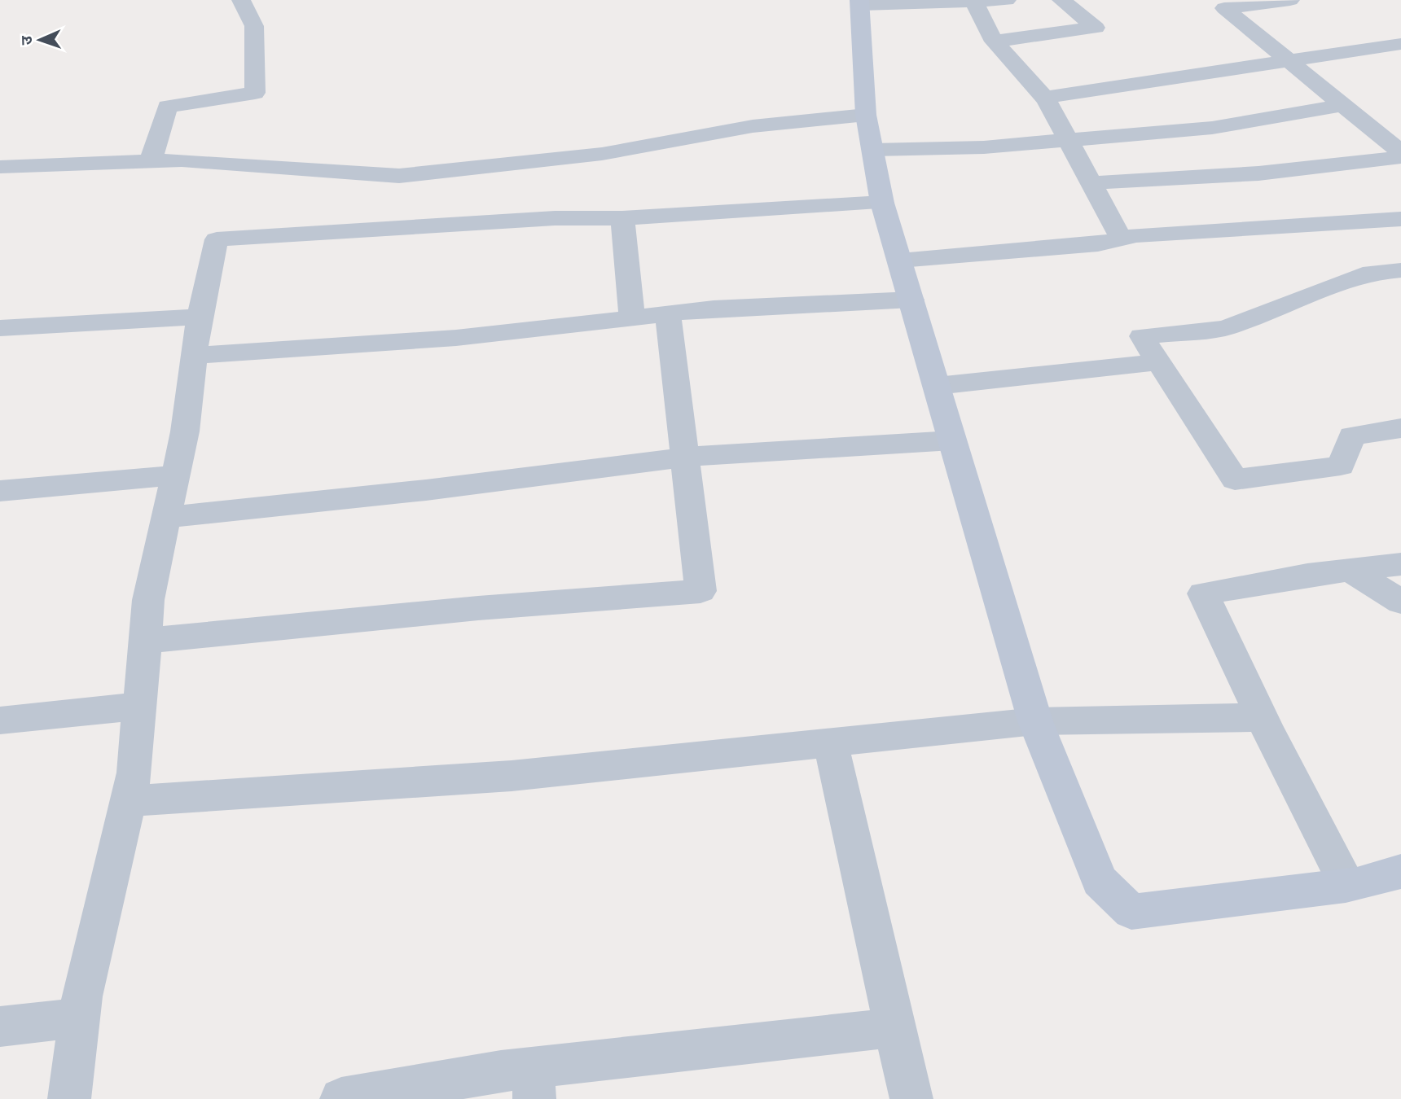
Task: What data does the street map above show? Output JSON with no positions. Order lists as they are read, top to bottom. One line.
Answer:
{"north":"left"}
